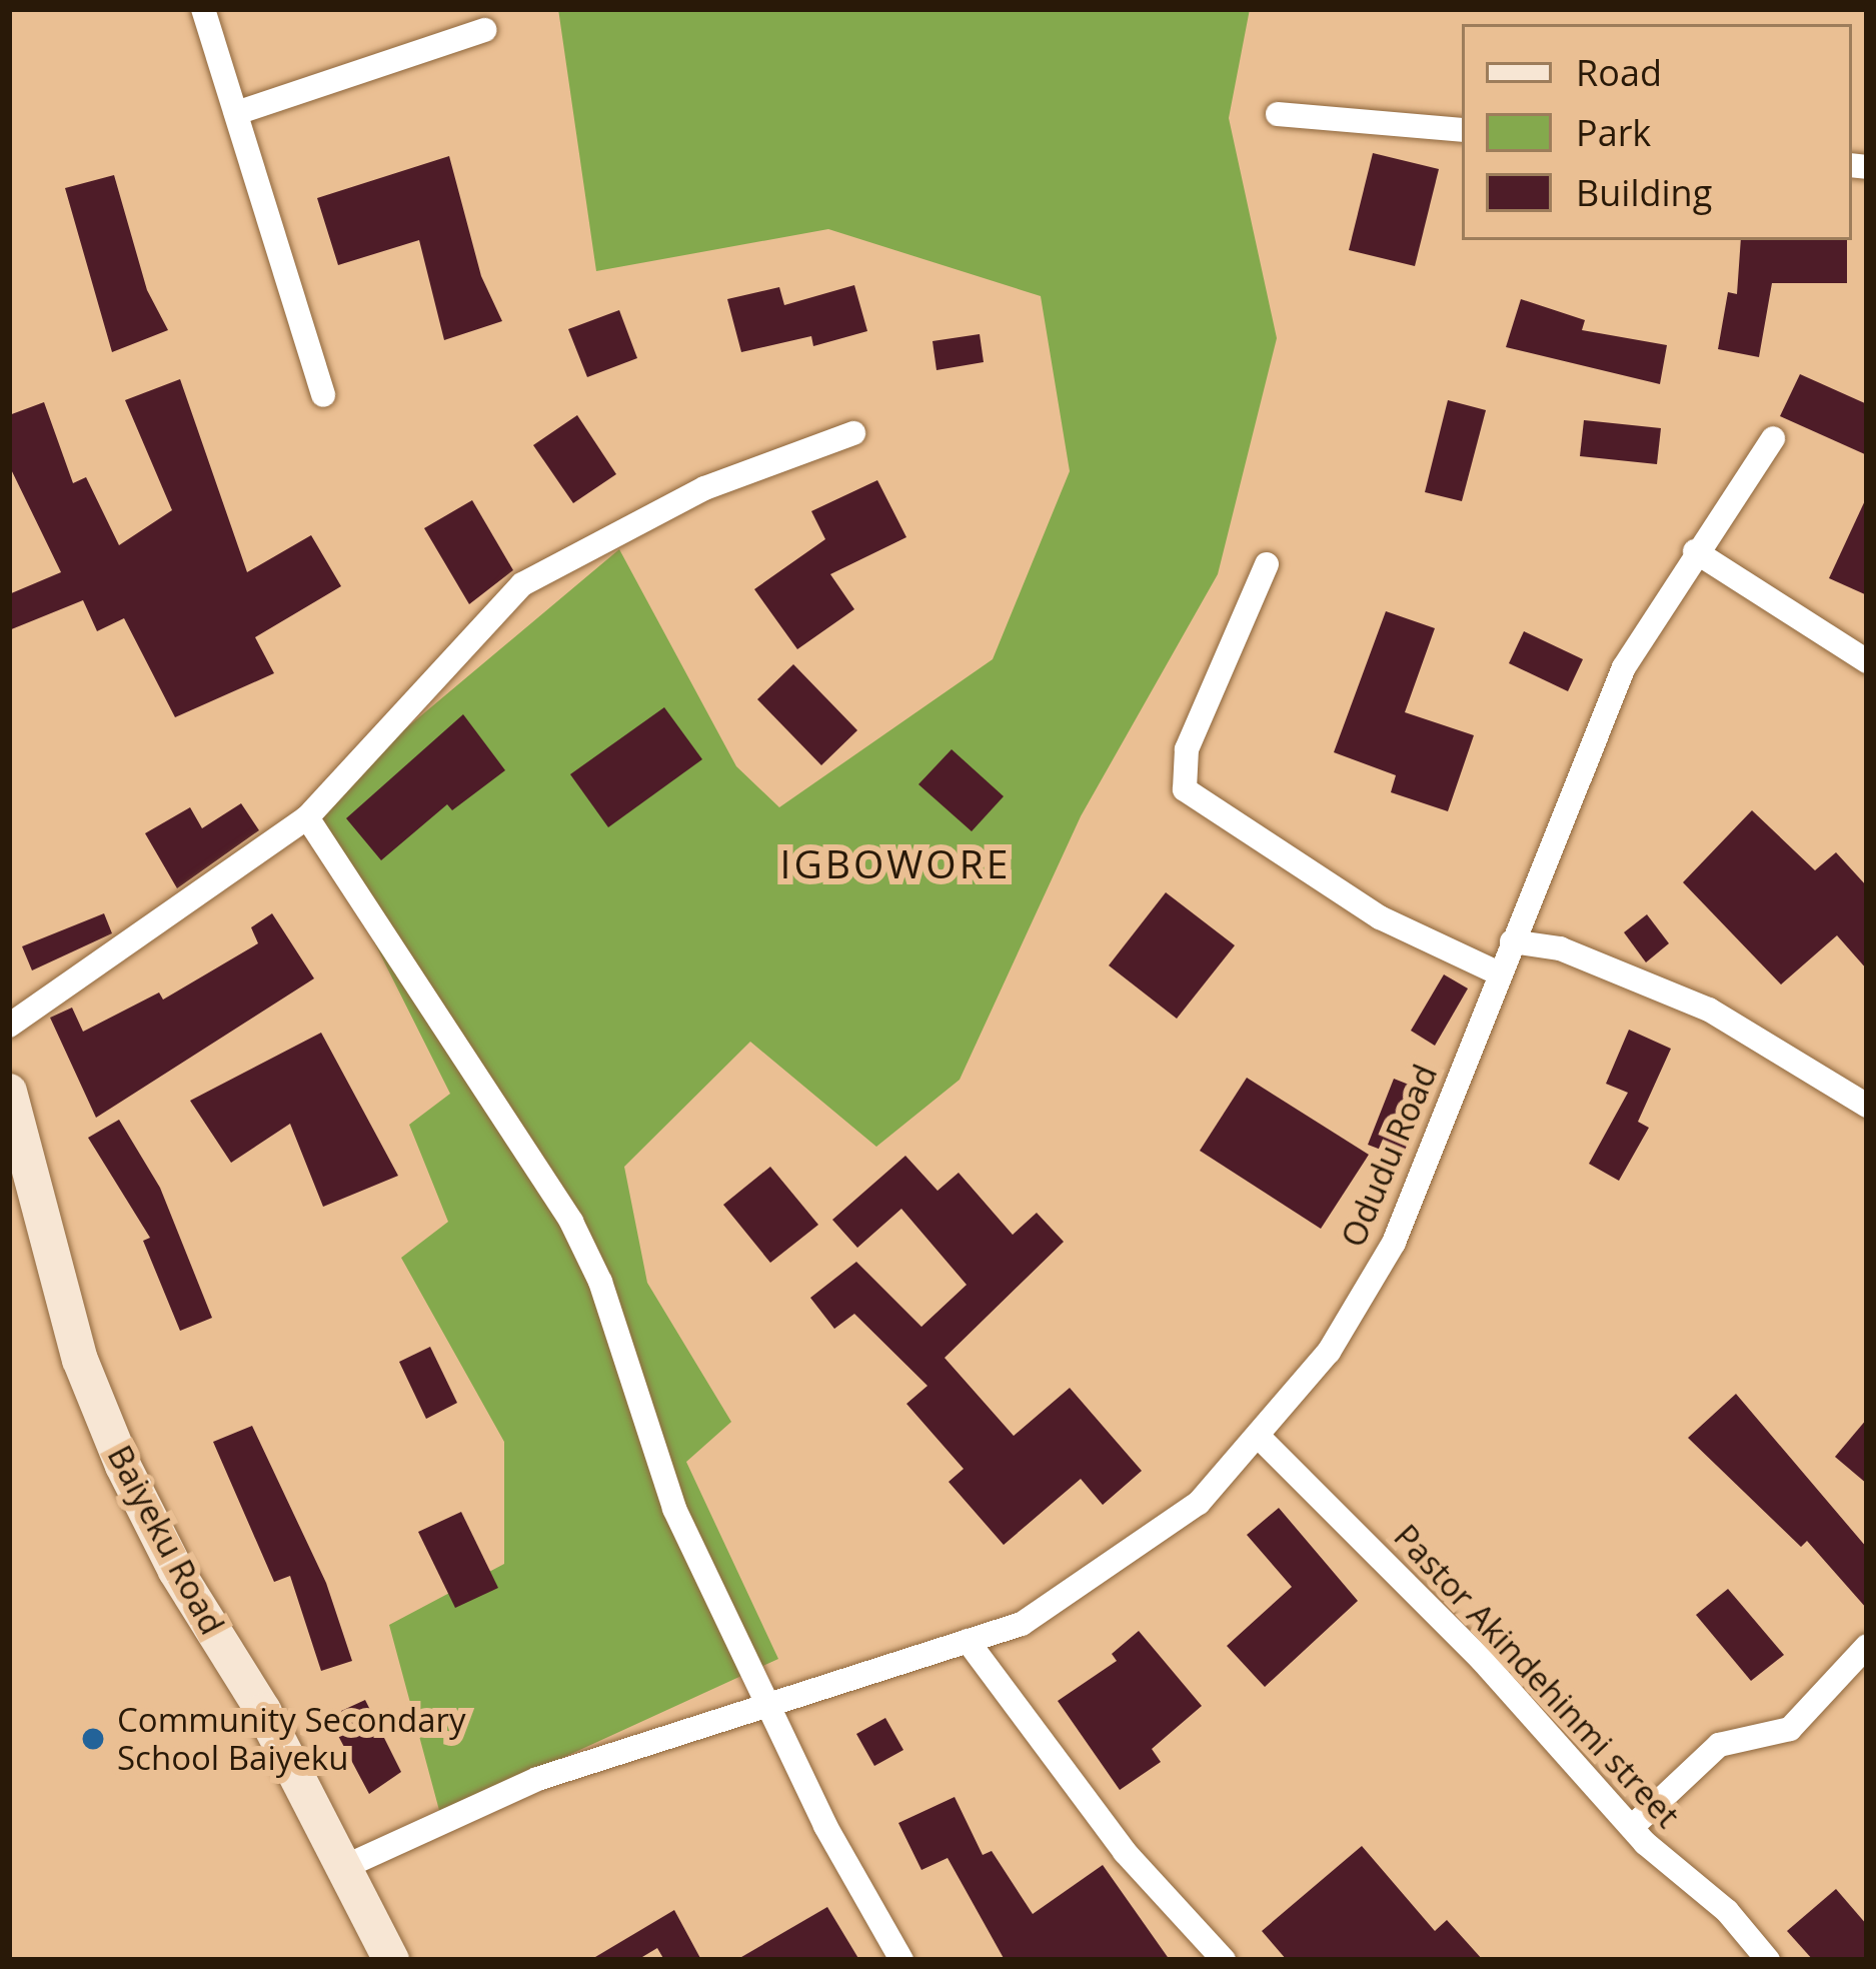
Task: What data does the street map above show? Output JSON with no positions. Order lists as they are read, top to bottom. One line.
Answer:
{"streets":{"main road":["Baiyeku Road"],"street":["Odudu Road","Pastor Akindehinmi street"]},"crossings":[["Odudu Road","Baiyeku Road"],["Odudu Road","Pastor Akindehinmi street"]],"districts":["IGBOWORE"],"places":["Community Secondary School Baiyeku"],"legend":["Road","Park","Building"]}
